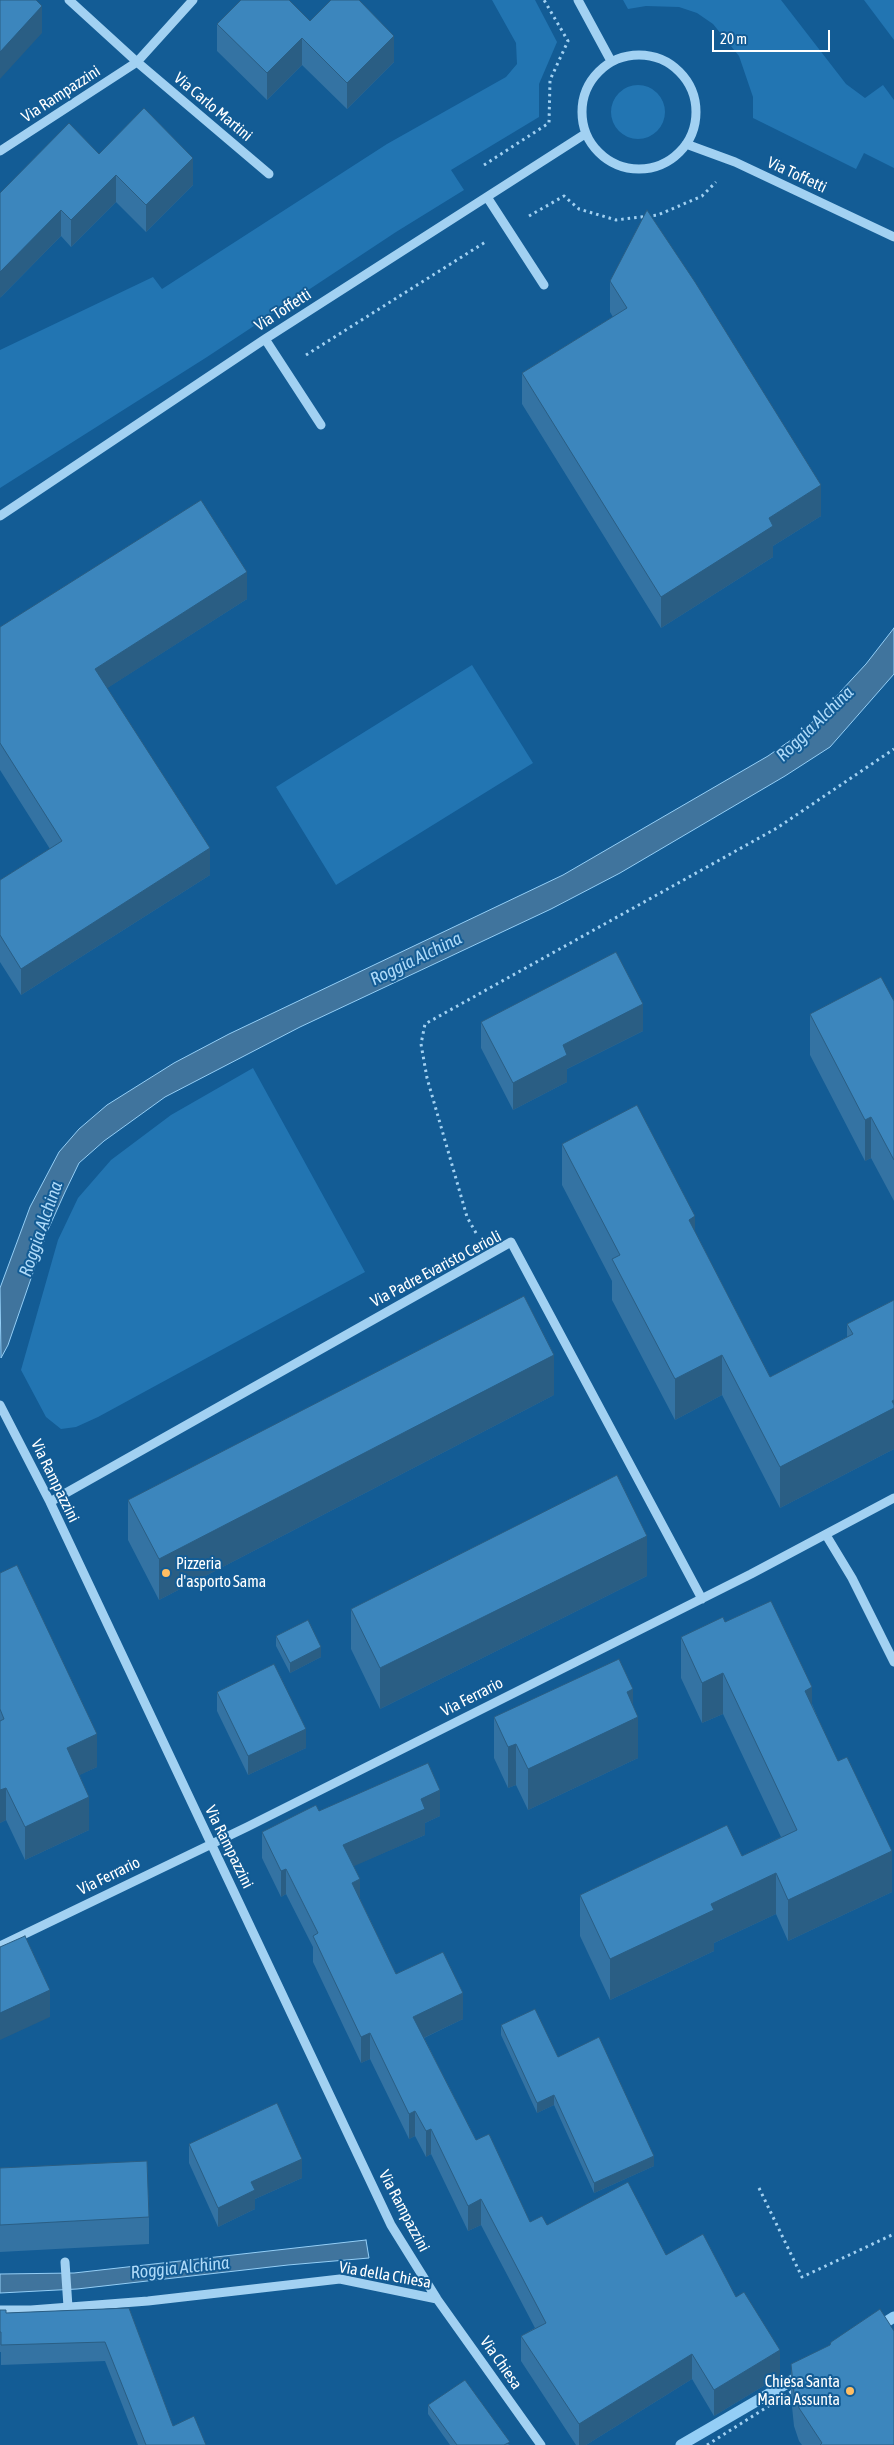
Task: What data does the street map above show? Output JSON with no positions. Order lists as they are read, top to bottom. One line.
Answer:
{"streets":{"street":["Via Rampazzini","Via Carlo Martini","Via Toffetti","Via Padre Evaristo Cerioli","Via Ferrario","Via della Chiesa","Via Chiesa"]},"crossings":[["Via Rampazzini","Via Carlo Martini"],["Via Rampazzini","Via Padre Evaristo Cerioli"],["Via Rampazzini","Via Ferrario"],["Via Rampazzini","Via della Chiesa"],["Via Rampazzini","Via Chiesa"],["Via Padre Evaristo Cerioli","Via Ferrario"],["Via della Chiesa","Via Chiesa"]],"water":["Roggia Alchina"],"places":["Pizzeria d'asporto Sama","Chiesa Santa Maria Assunta"],"scale_bar":"20 m"}
